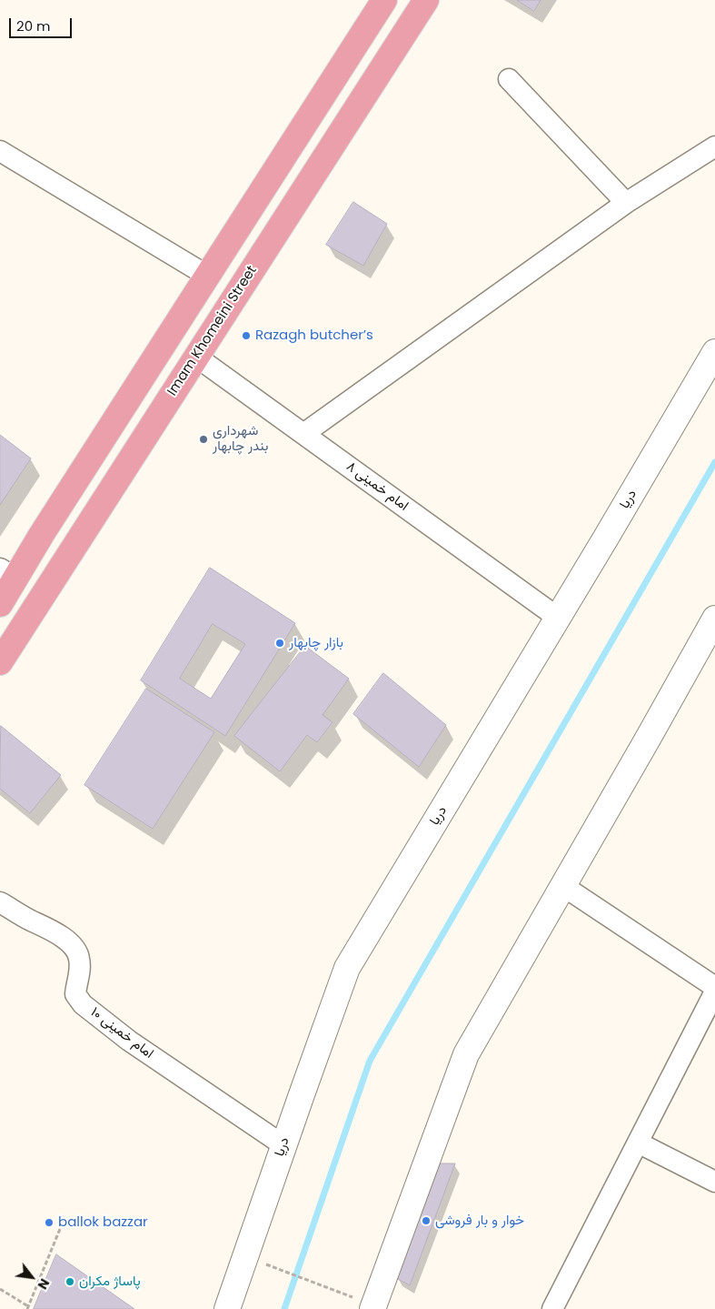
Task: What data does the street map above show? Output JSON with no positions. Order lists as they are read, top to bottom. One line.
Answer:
{"streets":{"main road":["Imam Khomeini Street"],"street":["امام خمینی ۸","دریا","امام خمینی ۱۰"]},"crossings":[["Imam Khomeini Street","امام خمینی ۸"],["امام خمینی ۸","دریا"],["دریا","امام خمینی ۱۰"]],"places":["Razagh butcher’s","شهرداری بندر چابهار","بازار چابهار","خوار و بار فروشی","ballok bazzar","پاساژ مکران"],"scale_bar":"20 m","north":"bottom right"}
